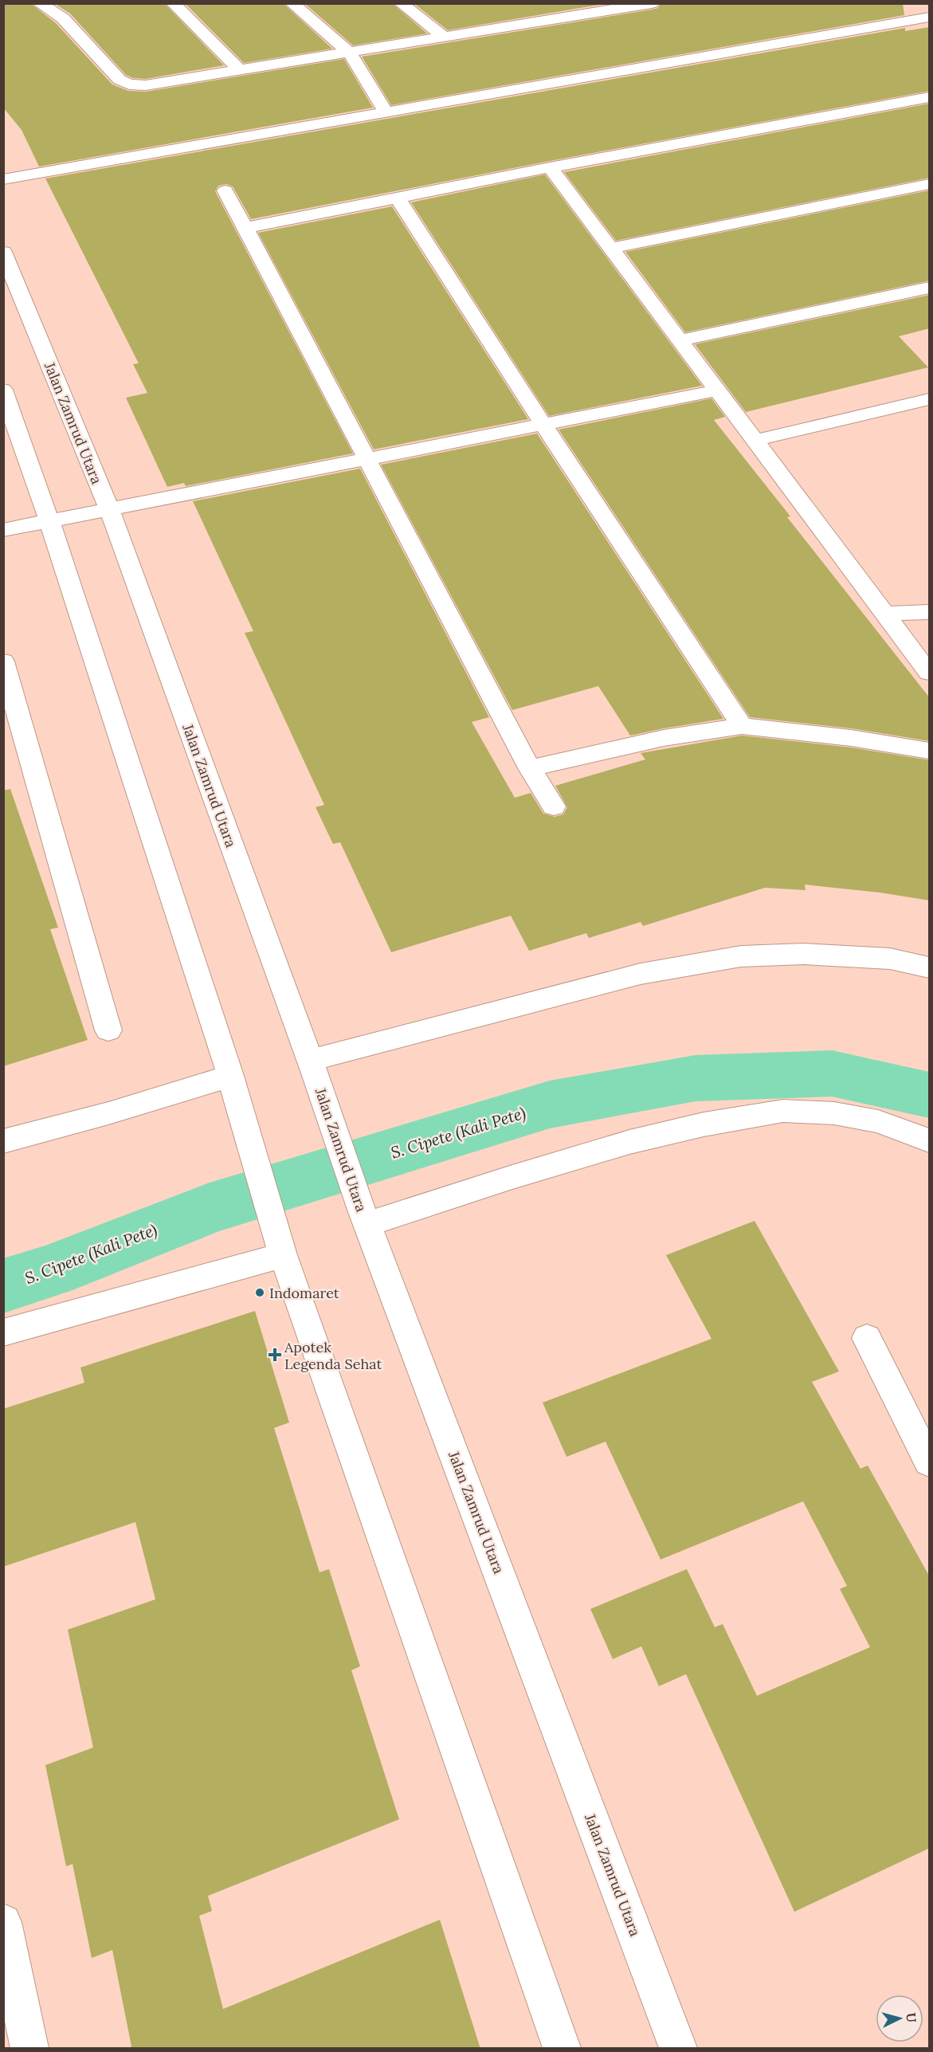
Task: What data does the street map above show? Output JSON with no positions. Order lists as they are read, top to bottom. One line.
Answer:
{"streets":{"street":["Jalan Zamrud Utara"]},"water":["S. Cipete (Kali Pete)"],"places":{"other":["Indomaret"],"health":["Apotek Legenda Sehat"]},"north":"right"}
